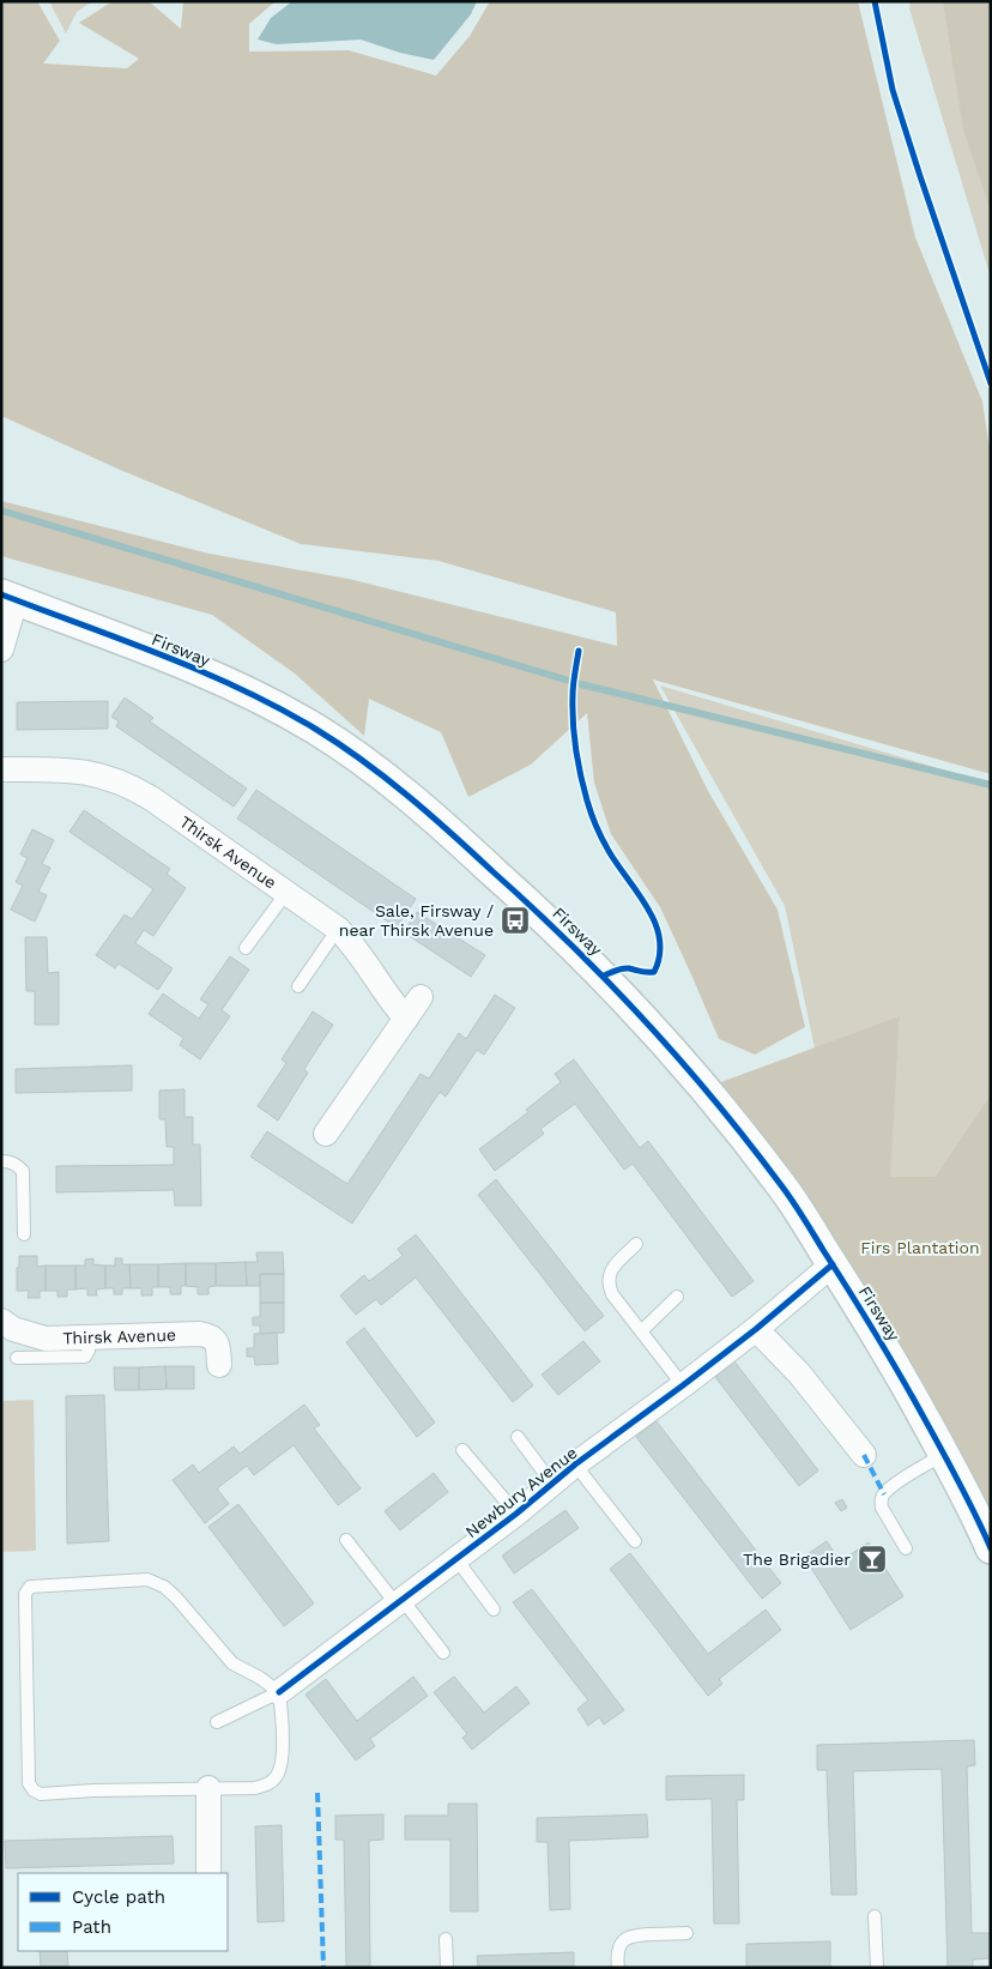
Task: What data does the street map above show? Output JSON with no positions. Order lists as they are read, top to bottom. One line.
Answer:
{"streets":{"street":["Firsway","Thirsk Avenue","Newbury Avenue"]},"crossings":[["Firsway","Newbury Avenue"]],"parks":["Firs Plantation"],"places":{"bus stop":["Sale, Firsway / near Thirsk Avenue"],"bar":["The Brigadier"]},"legend":["Cycle path","Path"]}
